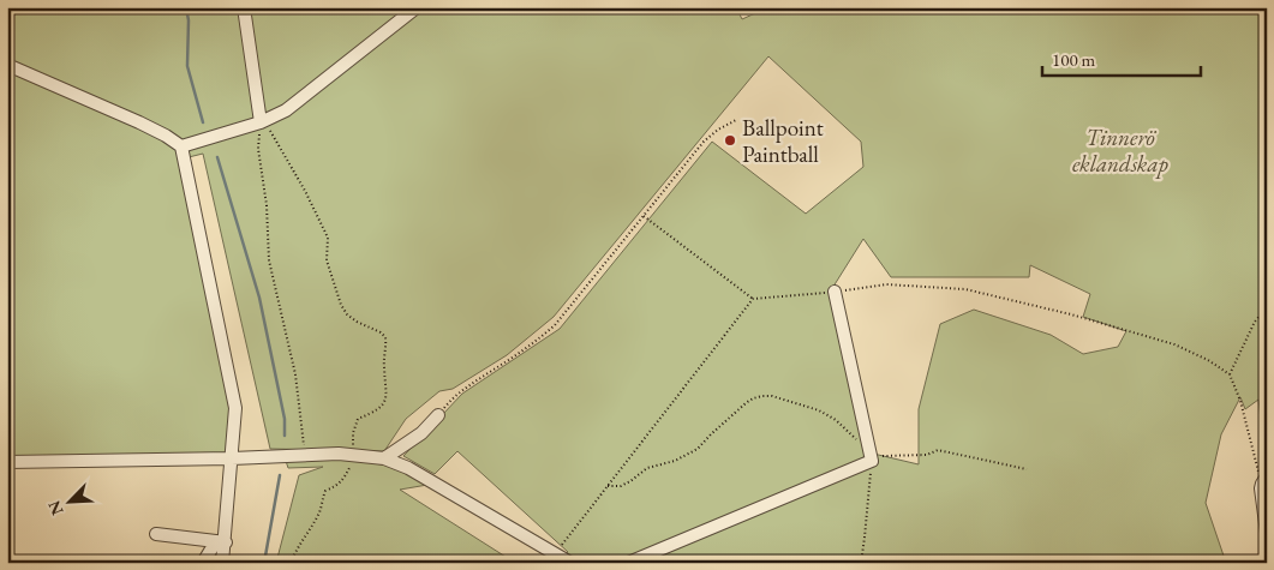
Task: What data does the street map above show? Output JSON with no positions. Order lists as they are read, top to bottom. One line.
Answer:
{"parks":["Tinnerö eklandskap"],"places":["Ballpoint Paintball"],"scale_bar":"100 m","north":"bottom left"}
